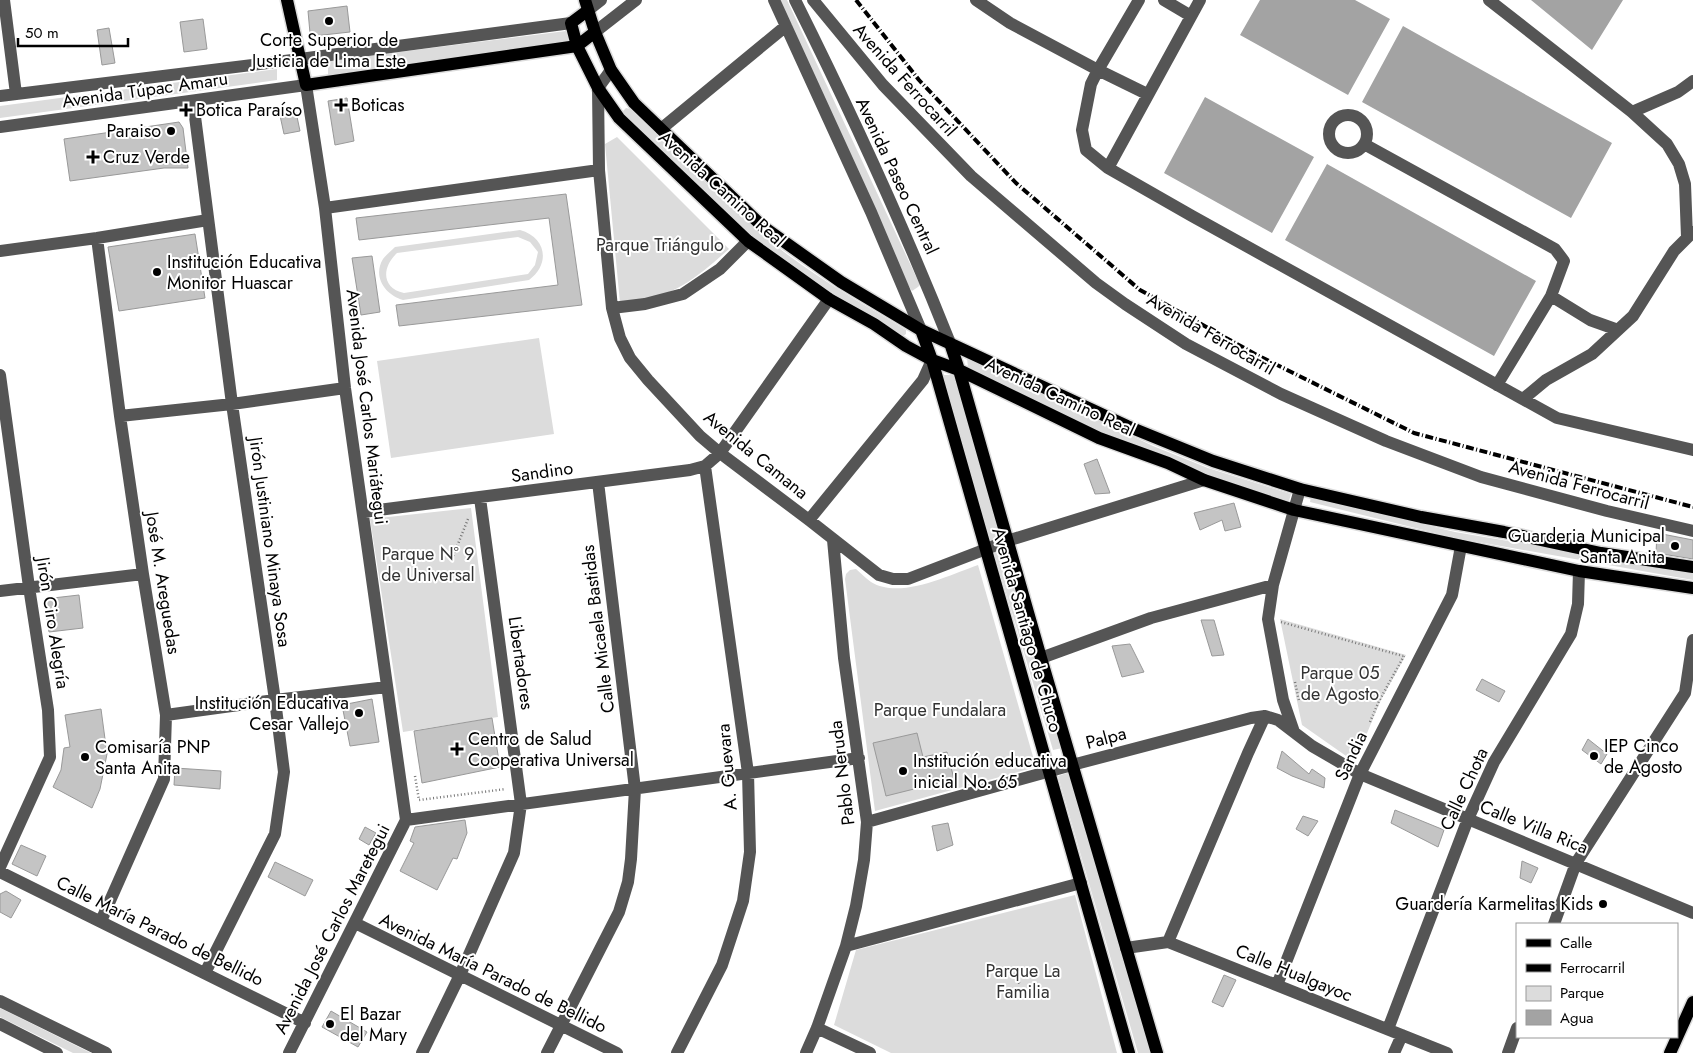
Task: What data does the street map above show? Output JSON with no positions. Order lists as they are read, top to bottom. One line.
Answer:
{"streets":{"main road":["Avenida Túpac Amaru","Avenida Paseo Central","Avenida Camino Real","Avenida José Carlos Mariátegui","Avenida Santiago de Chuco"],"street":["Avenida Ferrocarril","Avenida Camana","Sandino","Jirón Justiniano Minaya Sosa","José M. Areguedas","Jirón Ciro Alegría","Calle Micaela Bastidas","Libertadores","Palpa","Sandia","A. Guevara","Pablo Neruda","Calle Chota","Calle Villa Rica","Avenida José Carlos Maretegui","Calle María Parado de Bellido","Avenida María Parado de Bellido","Calle Hualgayoc"]},"crossings":[["Avenida Túpac Amaru","Avenida Camino Real"],["Avenida Túpac Amaru","Avenida José Carlos Mariátegui"],["Avenida Túpac Amaru","Jirón Justiniano Minaya Sosa"],["Avenida Paseo Central","Avenida Camino Real"],["Avenida Paseo Central","Avenida Santiago de Chuco"],["Avenida Camino Real","Avenida Camana"],["Avenida Camino Real","Sandino"],["Avenida Camino Real","Avenida Santiago de Chuco"],["Avenida Camino Real","Sandia"],["Avenida Camino Real","Calle Chota"],["Avenida José Carlos Mariátegui","Sandino"],["Avenida José Carlos Mariátegui","Avenida José Carlos Maretegui"],["Avenida Camana","Sandino"],["Avenida Camana","Avenida Santiago de Chuco"],["Avenida Camana","Pablo Neruda"],["Sandino","Calle Micaela Bastidas"],["Sandino","Libertadores"],["Sandino","A. Guevara"],["Jirón Justiniano Minaya Sosa","Calle María Parado de Bellido"],["José M. Areguedas","Calle María Parado de Bellido"],["Calle Micaela Bastidas","Avenida María Parado de Bellido"],["Avenida Santiago de Chuco","Palpa"],["Avenida Santiago de Chuco","Calle Hualgayoc"],["Libertadores","Avenida María Parado de Bellido"],["Palpa","Pablo Neruda"],["Sandia","Calle Villa Rica"],["Sandia","Calle Hualgayoc"],["Calle Chota","Calle Villa Rica"],["Calle Chota","Calle Hualgayoc"],["Avenida José Carlos Maretegui","Calle María Parado de Bellido"],["Avenida José Carlos Maretegui","Avenida María Parado de Bellido"]],"parks":["Parque Triángulo","Parque Nº 9 de Universal","Parque 05 de Agosto","Parque Fundalara","Parque La Familia"],"places":{"other":["Corte Superior de Justicia de Lima Este","Paraiso","Institución Educativa Monitor Huascar","Guarderia Municipal Santa Anita","Institución Educativa Cesar Vallejo","IEP Cinco de Agosto","Comisaría PNP Santa Anita","Institución educativa inicial No. 65","Guardería Karmelitas Kids","El Bazar del Mary"],"health":["Boticas","Botica Paraíso","Cruz Verde","Centro de Salud Cooperativa Universal"]},"legend":["Calle","Ferrocarril","Parque","Agua"],"scale_bar":"50 m"}
